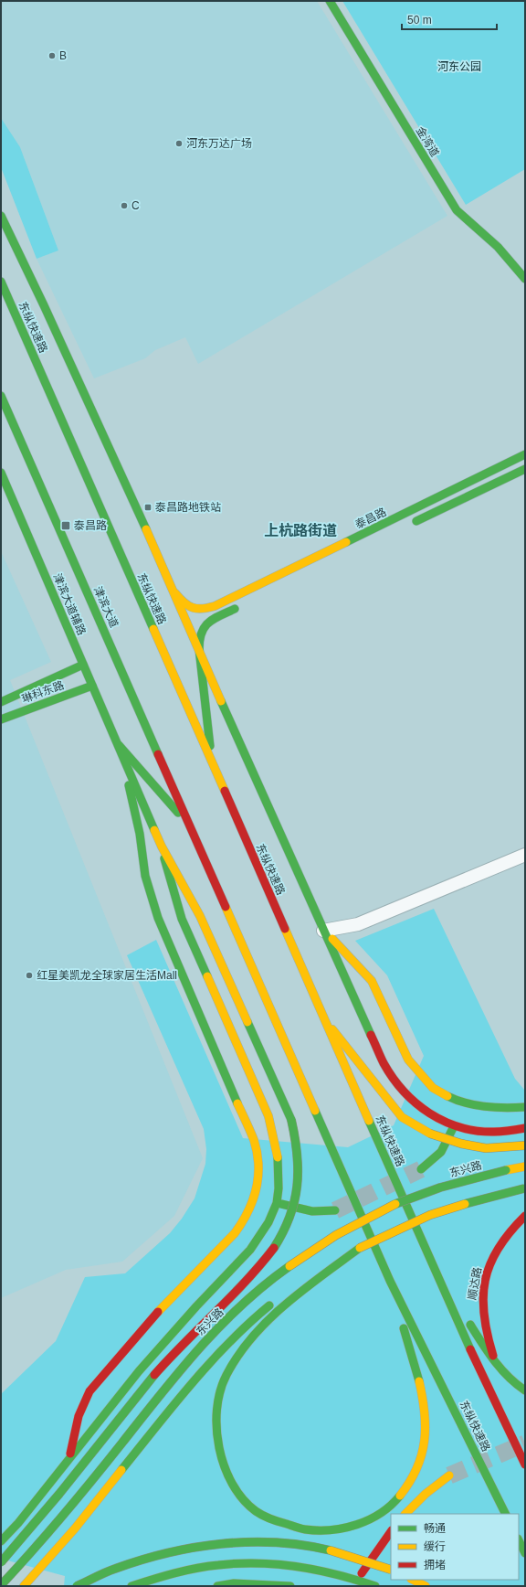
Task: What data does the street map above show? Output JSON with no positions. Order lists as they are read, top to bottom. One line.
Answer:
{"streets":{"main road":["金湾道","东纵快速路","泰昌路","津滨大道辅路","津滨大道","琳科东路","东兴路","顺达路"]},"crossings":[["东纵快速路","津滨大道"],["津滨大道辅路","琳科东路"]],"districts":["上杭路街道"],"parks":["河东公园"],"places":{"other":["B","河东万达广场","C","红星美凯龙全球家居生活Mall"],"transit":["泰昌路地铁站","泰昌路"]},"legend":["畅通","缓行","拥堵"],"scale_bar":"50 m"}
